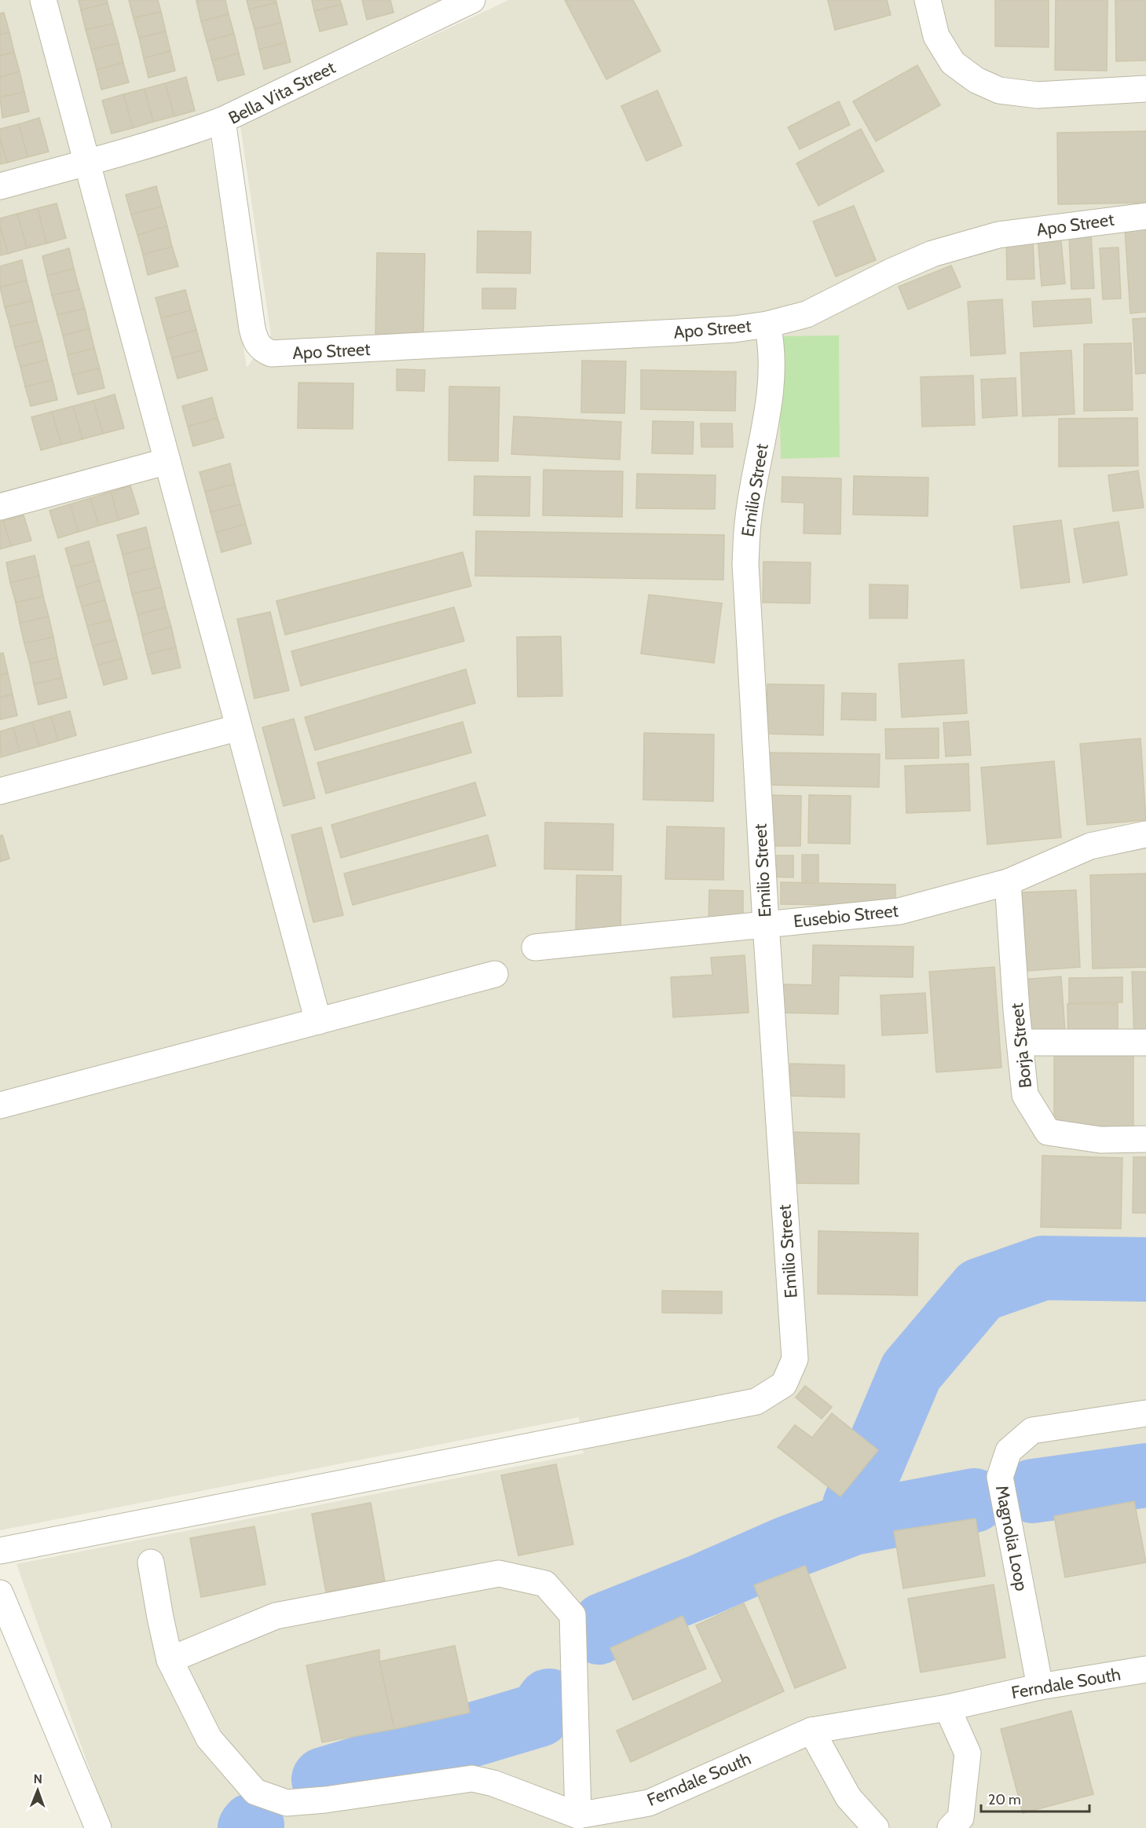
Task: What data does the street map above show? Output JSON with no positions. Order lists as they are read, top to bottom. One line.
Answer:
{"streets":{"street":["Bella Vita Street","Apo Street","Emilio Street","Eusebio Street","Borja Street","Magnolia Loop","Ferndale South"]},"crossings":[["Bella Vita Street","Apo Street"],["Apo Street","Emilio Street"],["Emilio Street","Eusebio Street"],["Eusebio Street","Borja Street"],["Magnolia Loop","Ferndale South"]],"scale_bar":"20 m","north":"top"}
